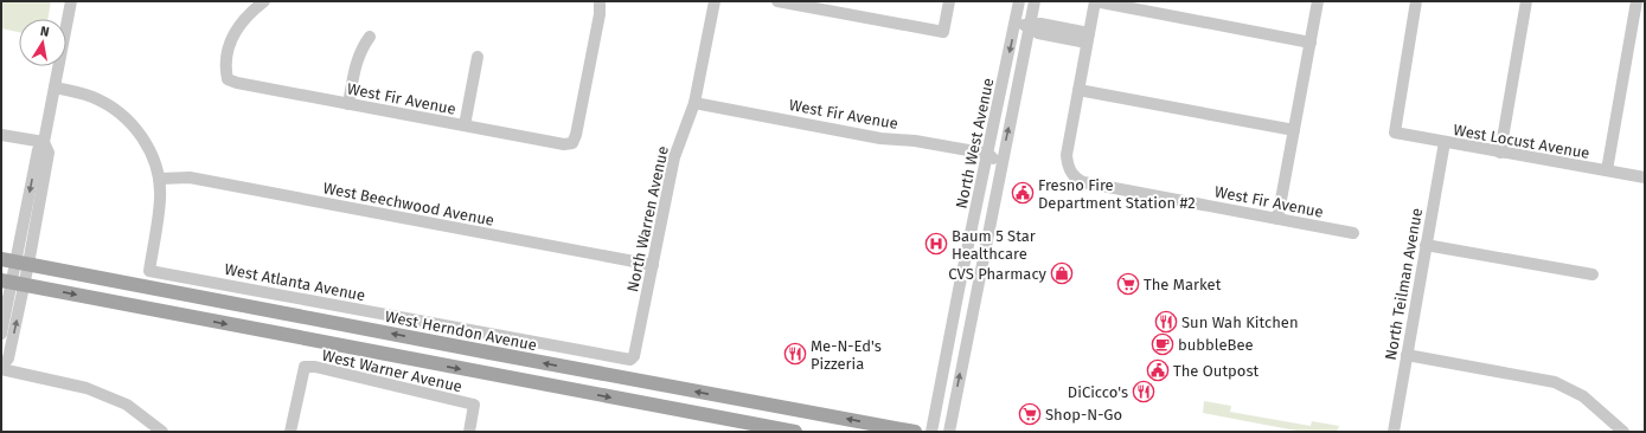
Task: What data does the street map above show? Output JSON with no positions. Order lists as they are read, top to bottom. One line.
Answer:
{"streets":{"main road":["West Herndon Avenue"],"street":["West Fir Avenue","West Locust Avenue","North West Avenue","West Beechwood Avenue","North Warren Avenue","West Atlanta Avenue","North Teilman Avenue","West Warner Avenue"]},"crossings":[["West Fir Avenue","North West Avenue"],["West Fir Avenue","North Warren Avenue"],["West Locust Avenue","North Teilman Avenue"],["West Beechwood Avenue","North Warren Avenue"],["West Beechwood Avenue","West Atlanta Avenue"],["North Warren Avenue","West Atlanta Avenue"]],"places":{"public building":["Fresno Fire Department Station #2","The Outpost"],"hospital":["Baum 5 Star Healthcare"],"shop":["CVS Pharmacy"],"supermarket":["The Market","Shop-N-Go"],"restaurant":["Sun Wah Kitchen","Me-N-Ed's Pizzeria","DiCicco's"],"cafe":["bubbleBee"]},"north":"top"}
